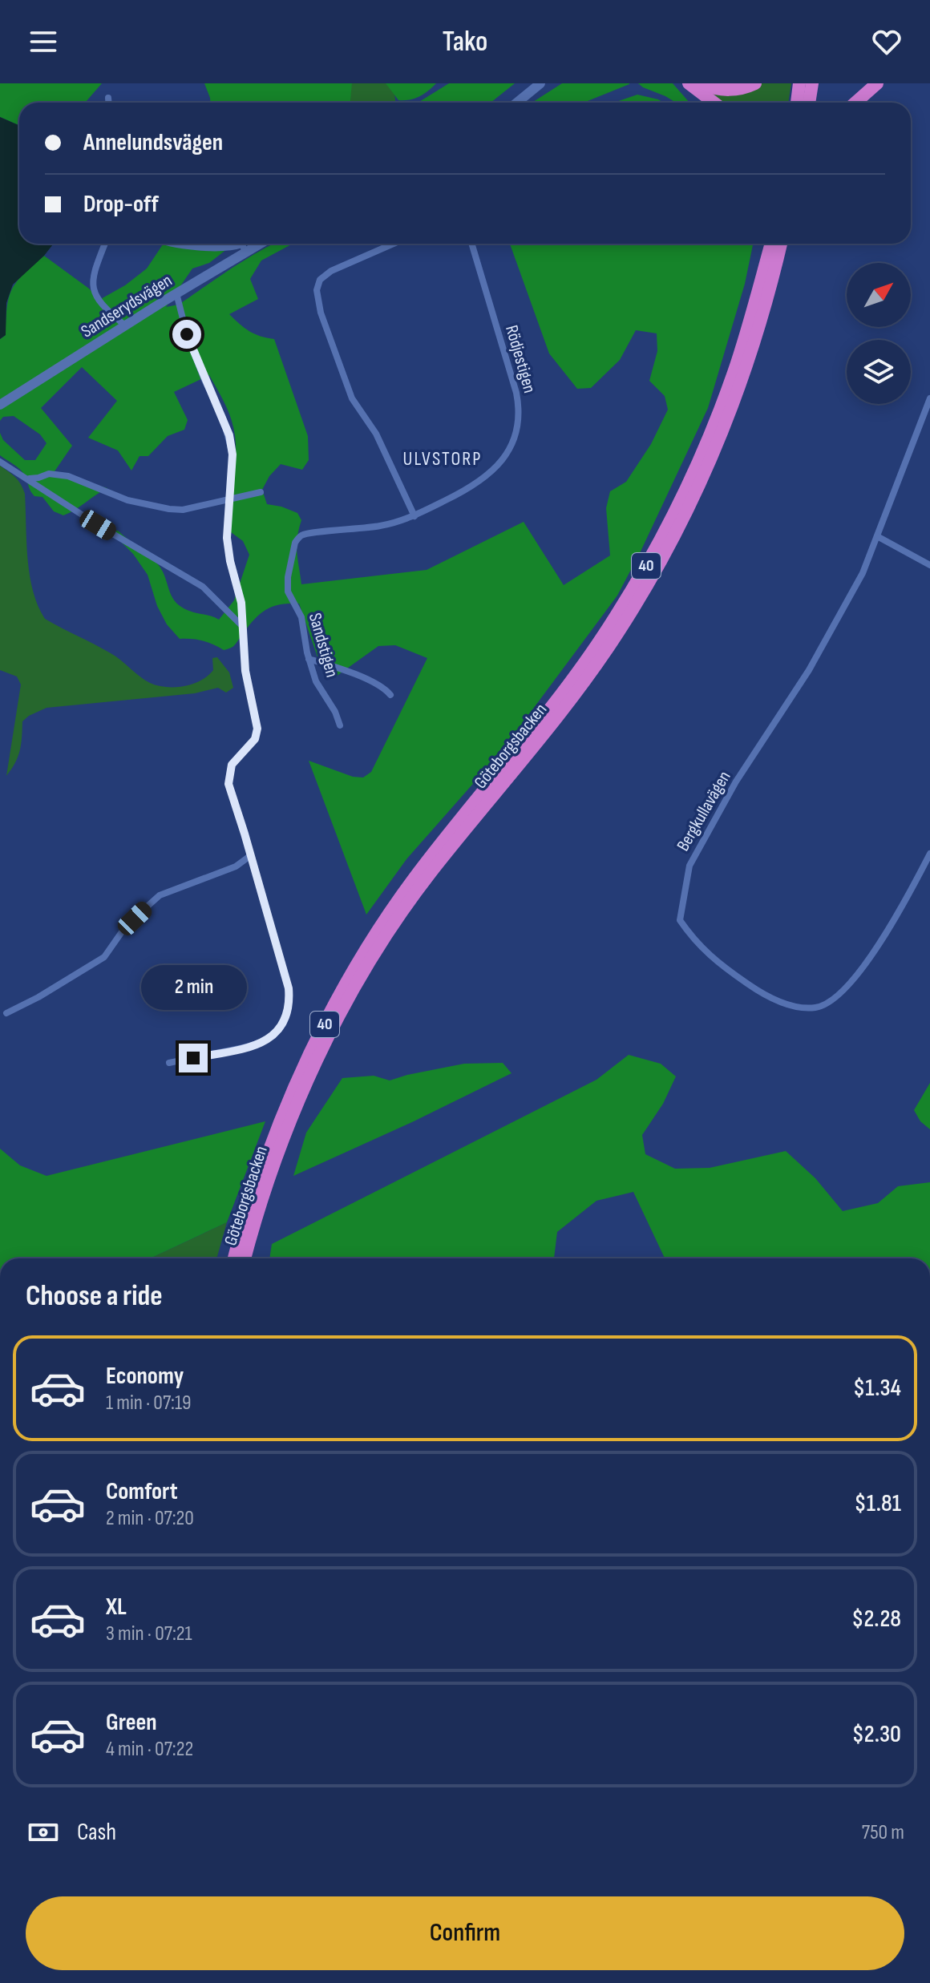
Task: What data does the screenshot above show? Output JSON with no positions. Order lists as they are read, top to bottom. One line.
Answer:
{"streets":{"highway":["40","Göteborgsbacken"],"street":["Sandserydsvägen","Rödjestigen","Sandstigen","Bergkullavägen"]},"crossings":[["Rödjestigen","Sandstigen"],["40","Göteborgsbacken"]],"districts":["ULVSTORP"],"north":"top right","page":{"header":"Tako","banner":["Annelundsvägen","Drop-off"],"bubble":"2 min","heading":"Choose a ride","list":[{"name":"Economy","note":"1 min · 07:19","value":"$1.34"},{"name":"Comfort","note":"2 min · 07:20","value":"$1.81"},{"name":"XL","note":"3 min · 07:21","value":"$2.28"},{"name":"Green","note":"4 min · 07:22","value":"$2.30"}],"pay":["Cash","750 m"],"buttons":"Confirm"}}
